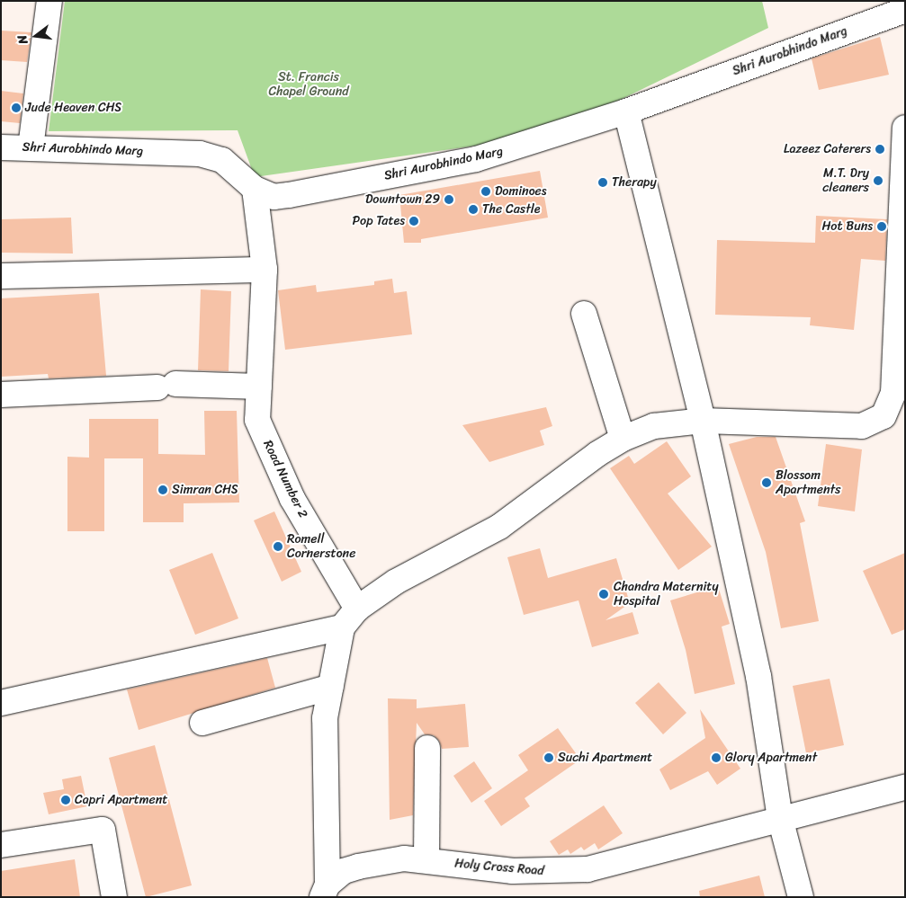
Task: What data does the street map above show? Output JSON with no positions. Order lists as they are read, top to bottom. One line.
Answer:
{"streets":{"street":["Shri Aurobhindo Marg","Road Number 2","Holy Cross Road"]},"crossings":[["Shri Aurobhindo Marg","Road Number 2"]],"parks":["St. Francis Chapel Ground"],"places":["Jude Heaven CHS","Lazeez Caterers","M.T. Dry cleaners","Therapy","Dominoes","Downtown 29","The Castle","Pop Tates","Hot Buns","Blossom Apartments","Simran CHS","Romell Cornerstone","Chandra Maternity Hospital","Suchi Apartment","Glory Apartment","Capri Apartment"],"north":"left"}
